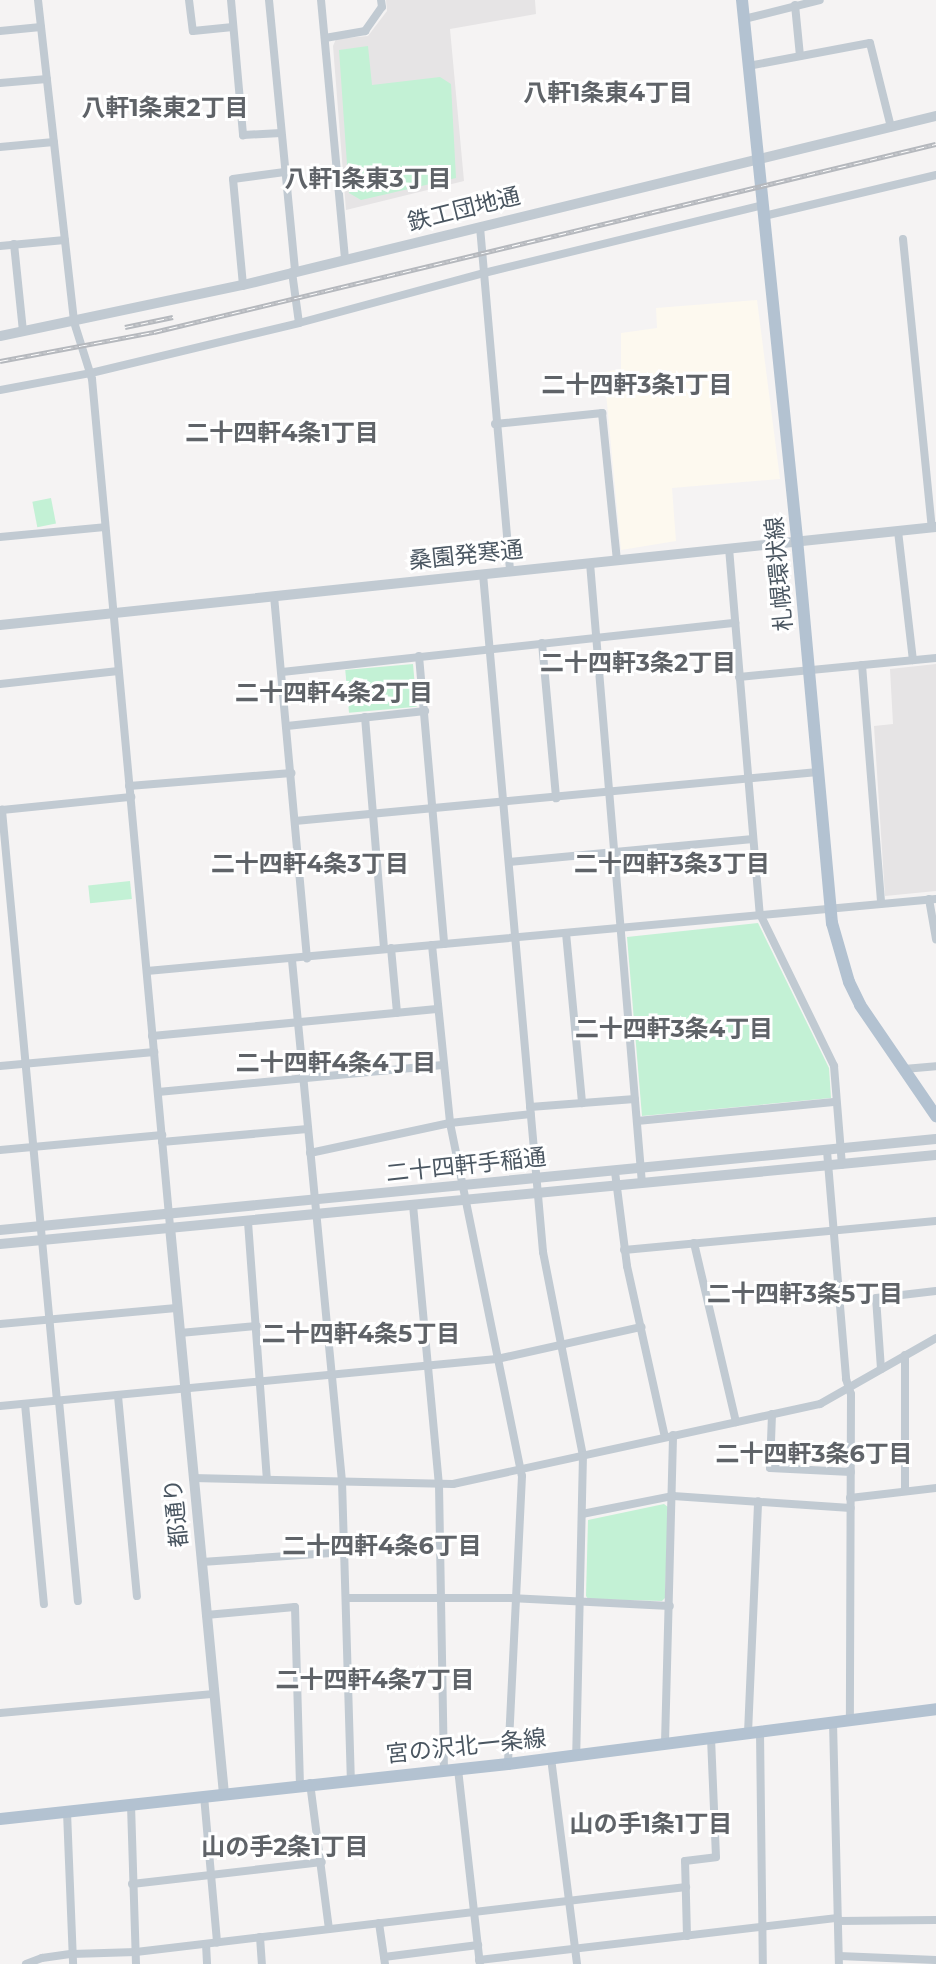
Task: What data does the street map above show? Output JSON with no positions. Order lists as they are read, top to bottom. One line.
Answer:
{"streets":{"main road":["札幌環状線","宮の沢北一条線"],"street":["鉄工団地通","桑園発寒通","二十四軒手稲通","都通り"]},"crossings":[["鉄工団地通","札幌環状線"],["桑園発寒通","札幌環状線"],["二十四軒手稲通","都通り"],["都通り","宮の沢北一条線"]],"districts":["八軒1条東4丁目","八軒1条東2丁目","八軒1条東3丁目","二十四軒3条1丁目","二十四軒4条1丁目","二十四軒3条2丁目","二十四軒4条2丁目","二十四軒4条3丁目","二十四軒3条3丁目","二十四軒3条4丁目","二十四軒4条4丁目","二十四軒3条5丁目","二十四軒4条5丁目","二十四軒3条6丁目","二十四軒4条6丁目","二十四軒4条7丁目","山の手1条1丁目","山の手2条1丁目"]}
